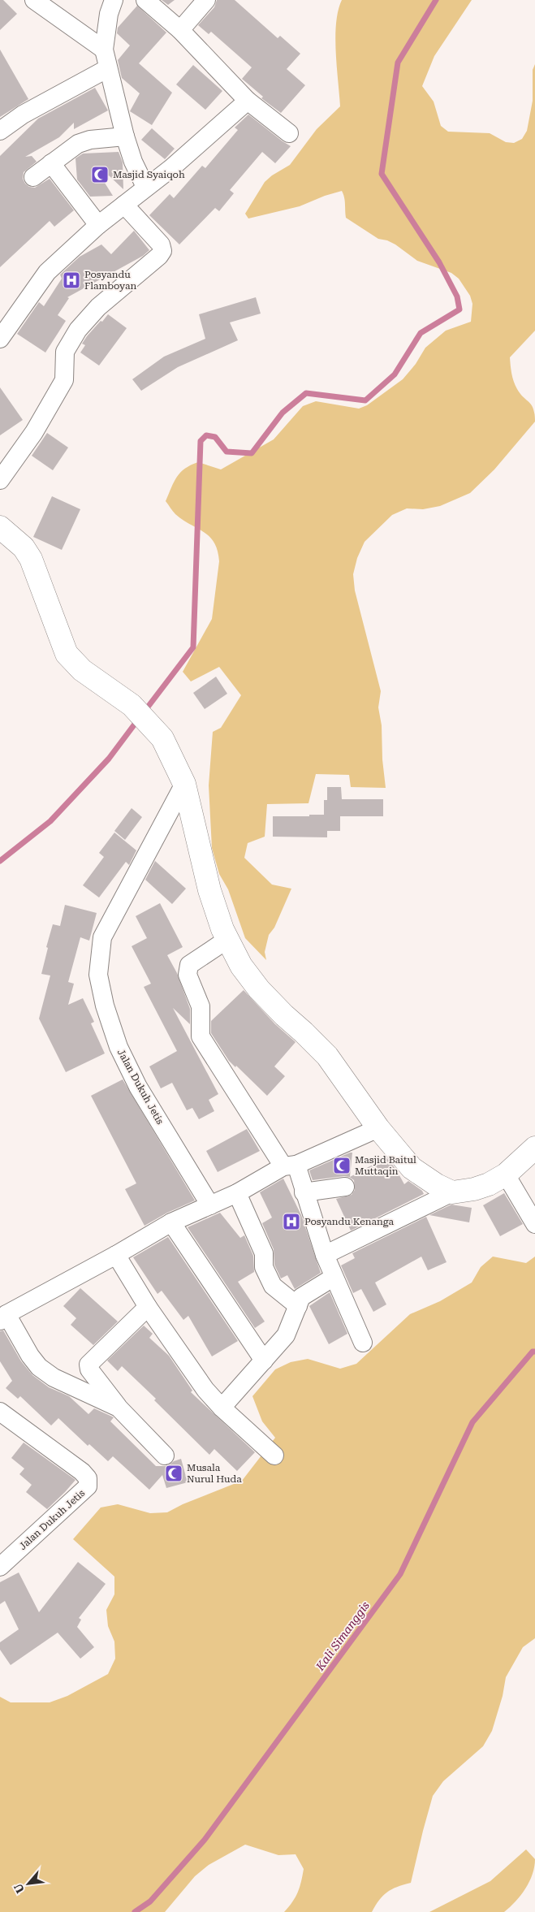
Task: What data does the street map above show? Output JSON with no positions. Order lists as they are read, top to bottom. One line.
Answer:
{"streets":{"street":["Jalan Dukuh Jetis"]},"water":["Kali Simanggis"],"places":{"mosque":["Masjid Syaiqoh","Masjid Baitul Muttaqin","Musala Nurul Huda"],"hospital":["Posyandu Flamboyan","Posyandu Kenanga"]},"north":"bottom left"}
